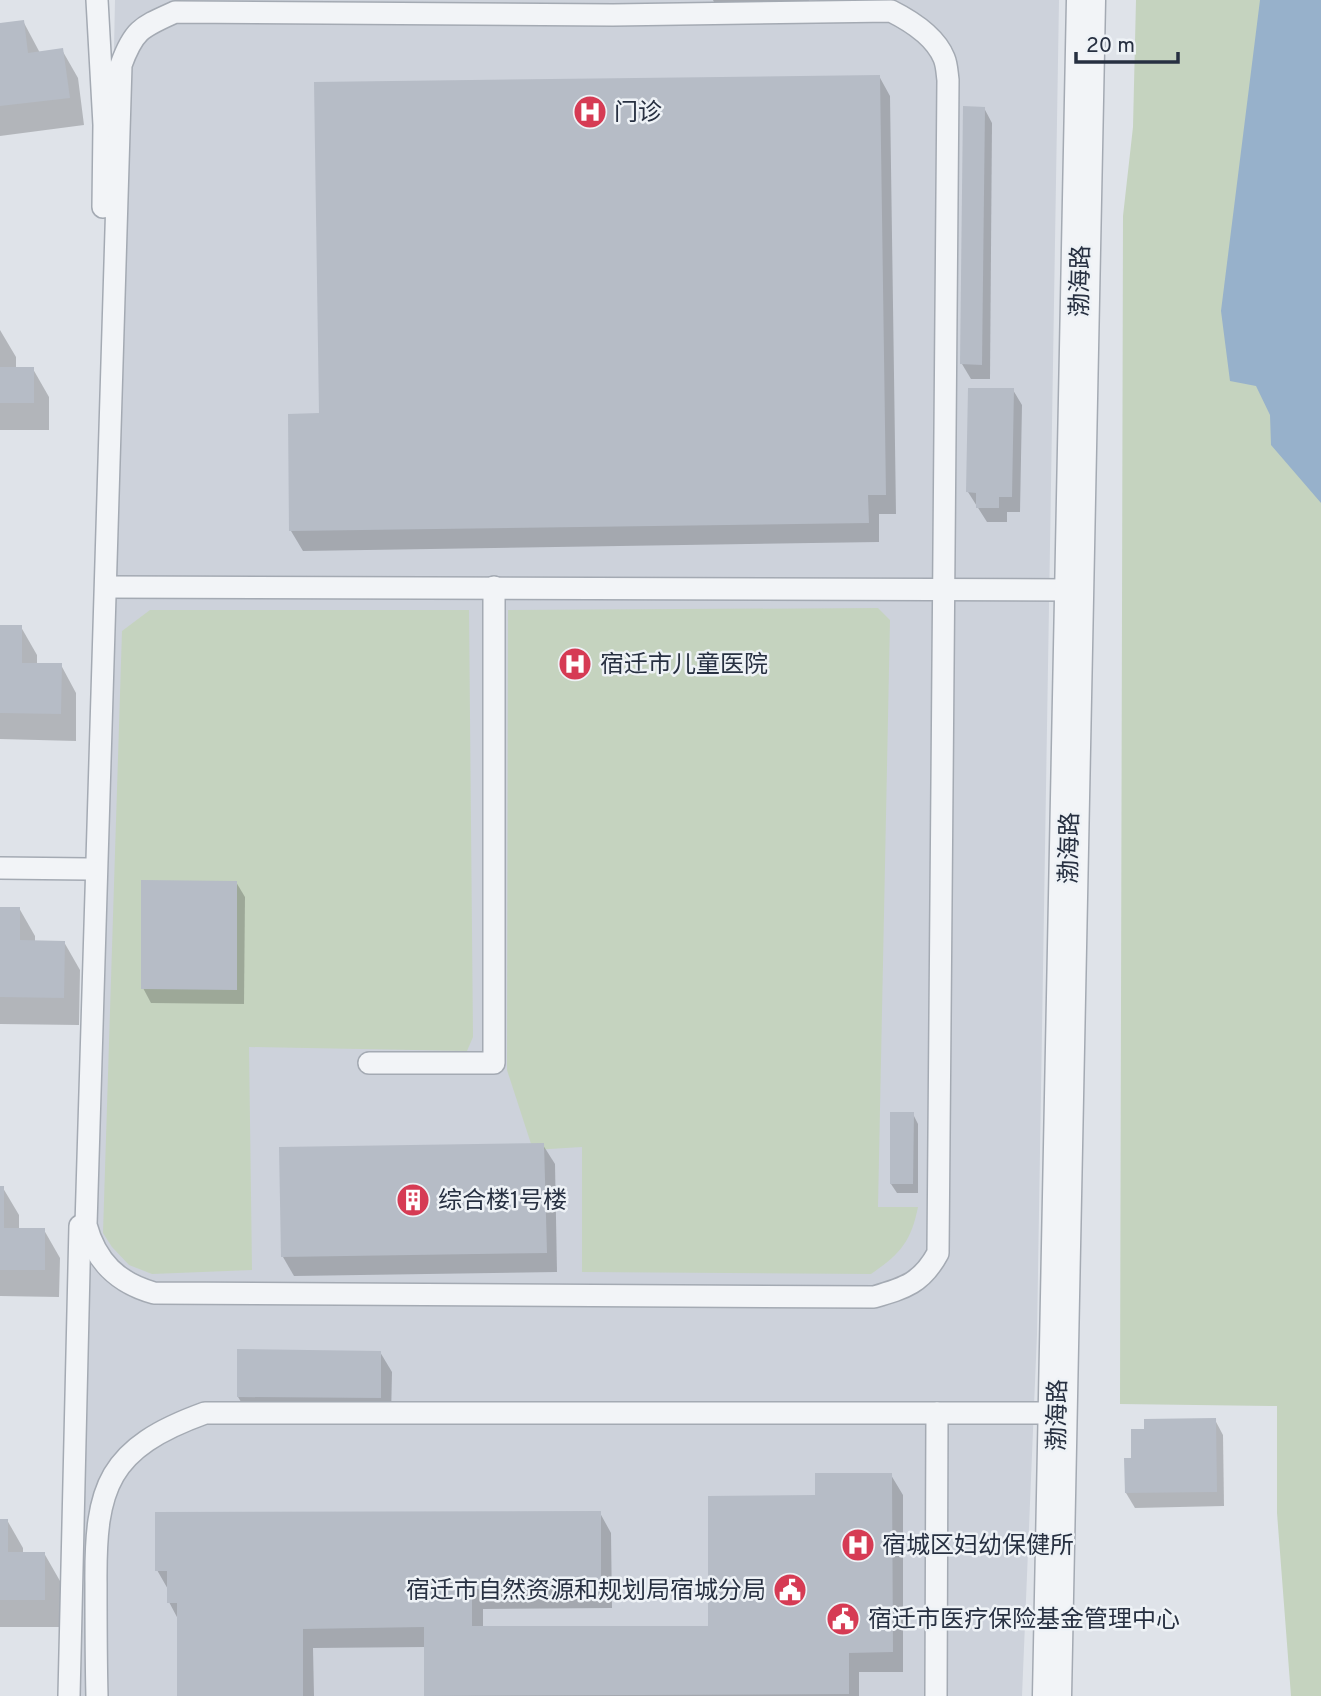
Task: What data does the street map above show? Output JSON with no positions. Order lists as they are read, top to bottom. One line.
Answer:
{"streets":{"street":["渤海路"]},"places":{"hospital":["门诊","宿迁市儿童医院","宿城区妇幼保健所"],"building":["综合楼1号楼"],"public building":["宿迁市自然资源和规划局宿城分局","宿迁市医疗保险基金管理中心"]},"scale_bar":"20 m"}
